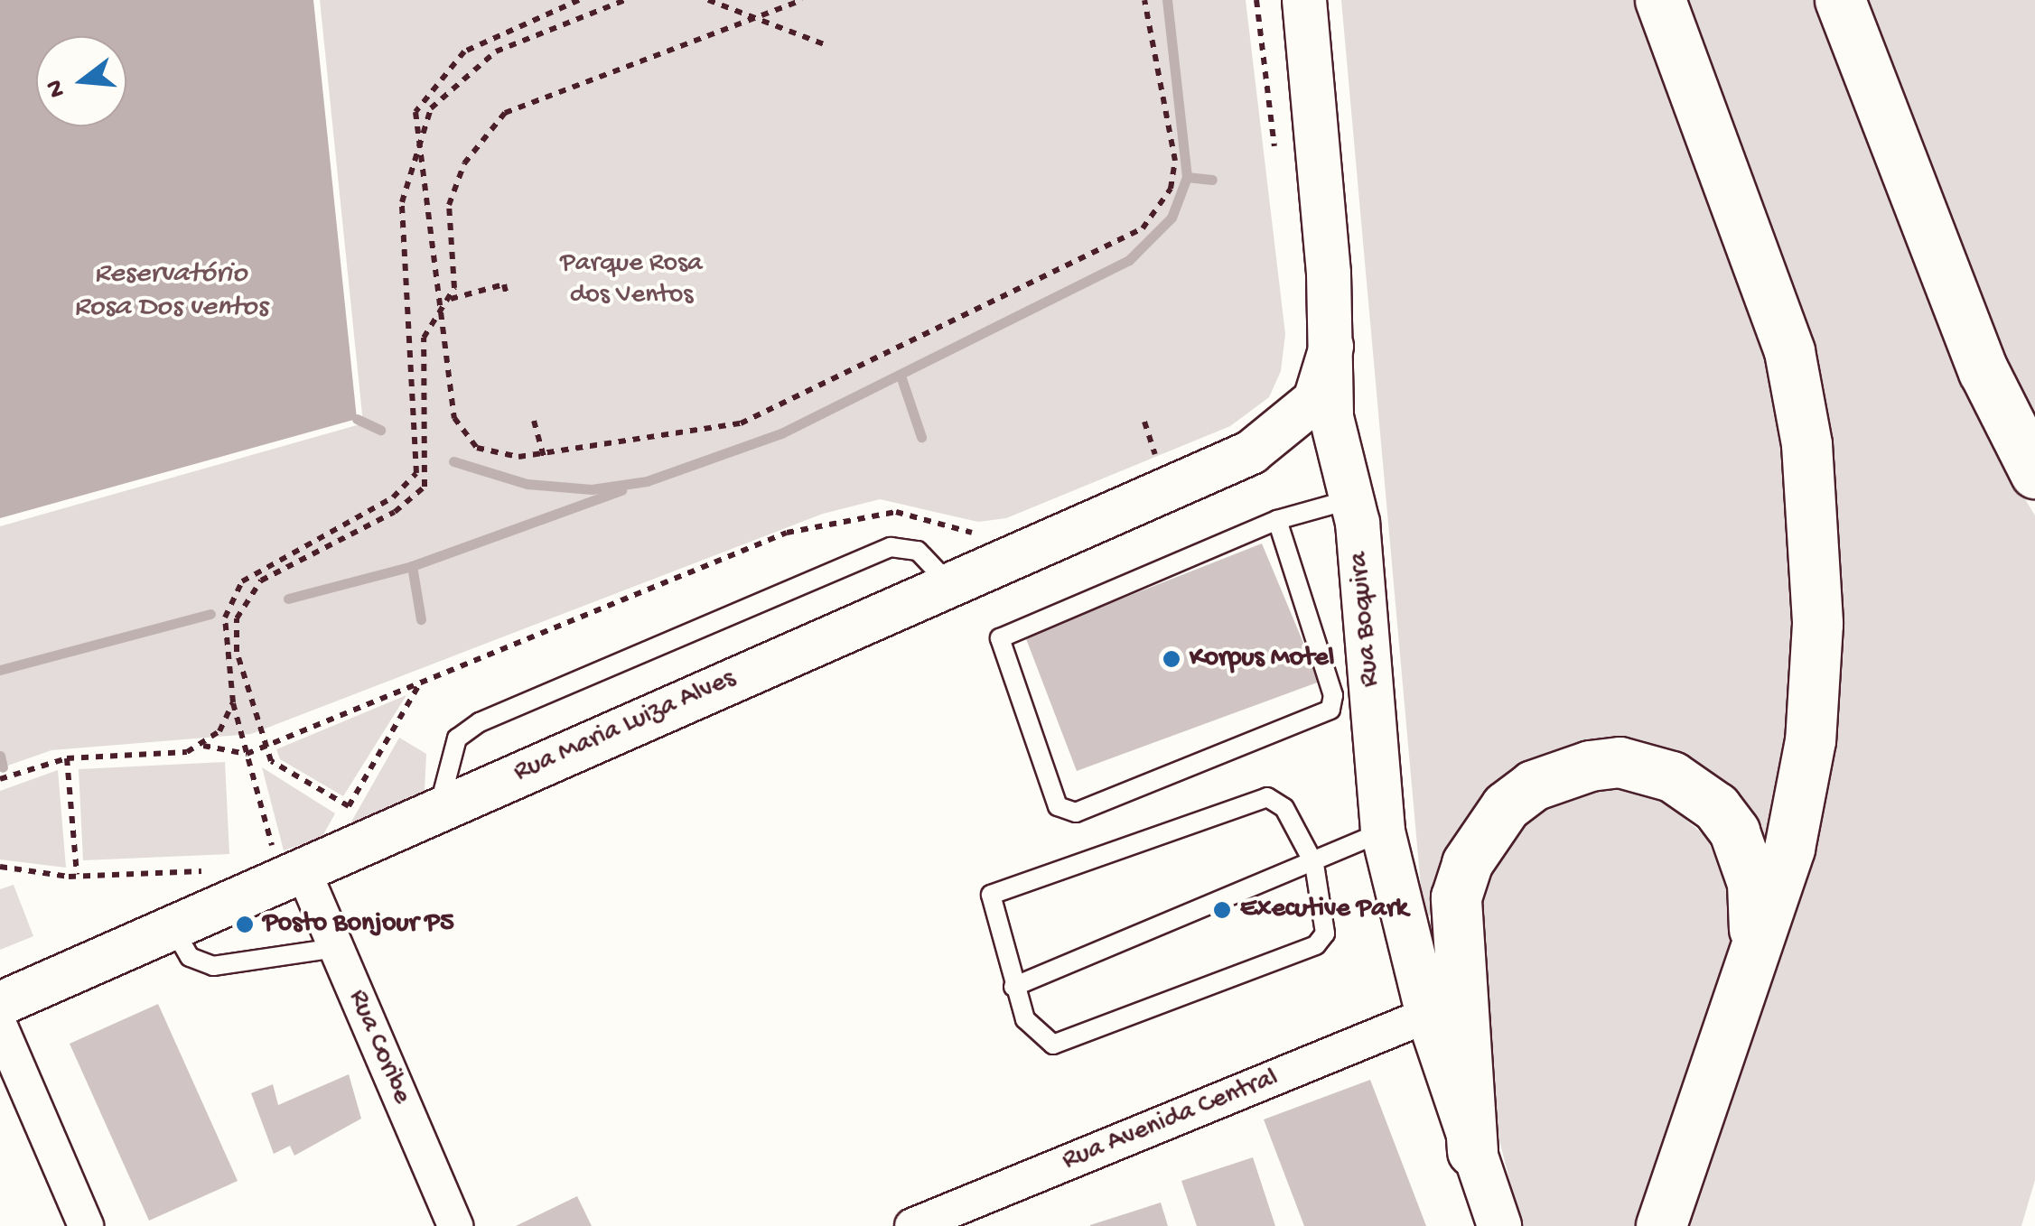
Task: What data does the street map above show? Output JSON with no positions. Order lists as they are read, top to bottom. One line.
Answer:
{"streets":{"street":["Rua Boquira","Rua Maria Luiza Alves","Rua Coribe","Rua Avenida Central"]},"crossings":[["Rua Boquira","Rua Maria Luiza Alves"],["Rua Boquira","Rua Avenida Central"],["Rua Maria Luiza Alves","Rua Coribe"]],"water":["Reservatório Rosa Dos ventos"],"parks":["Parque Rosa dos Ventos"],"places":["Korpus Motel","Executive Park","Posto Bonjour P5"],"north":"left"}
